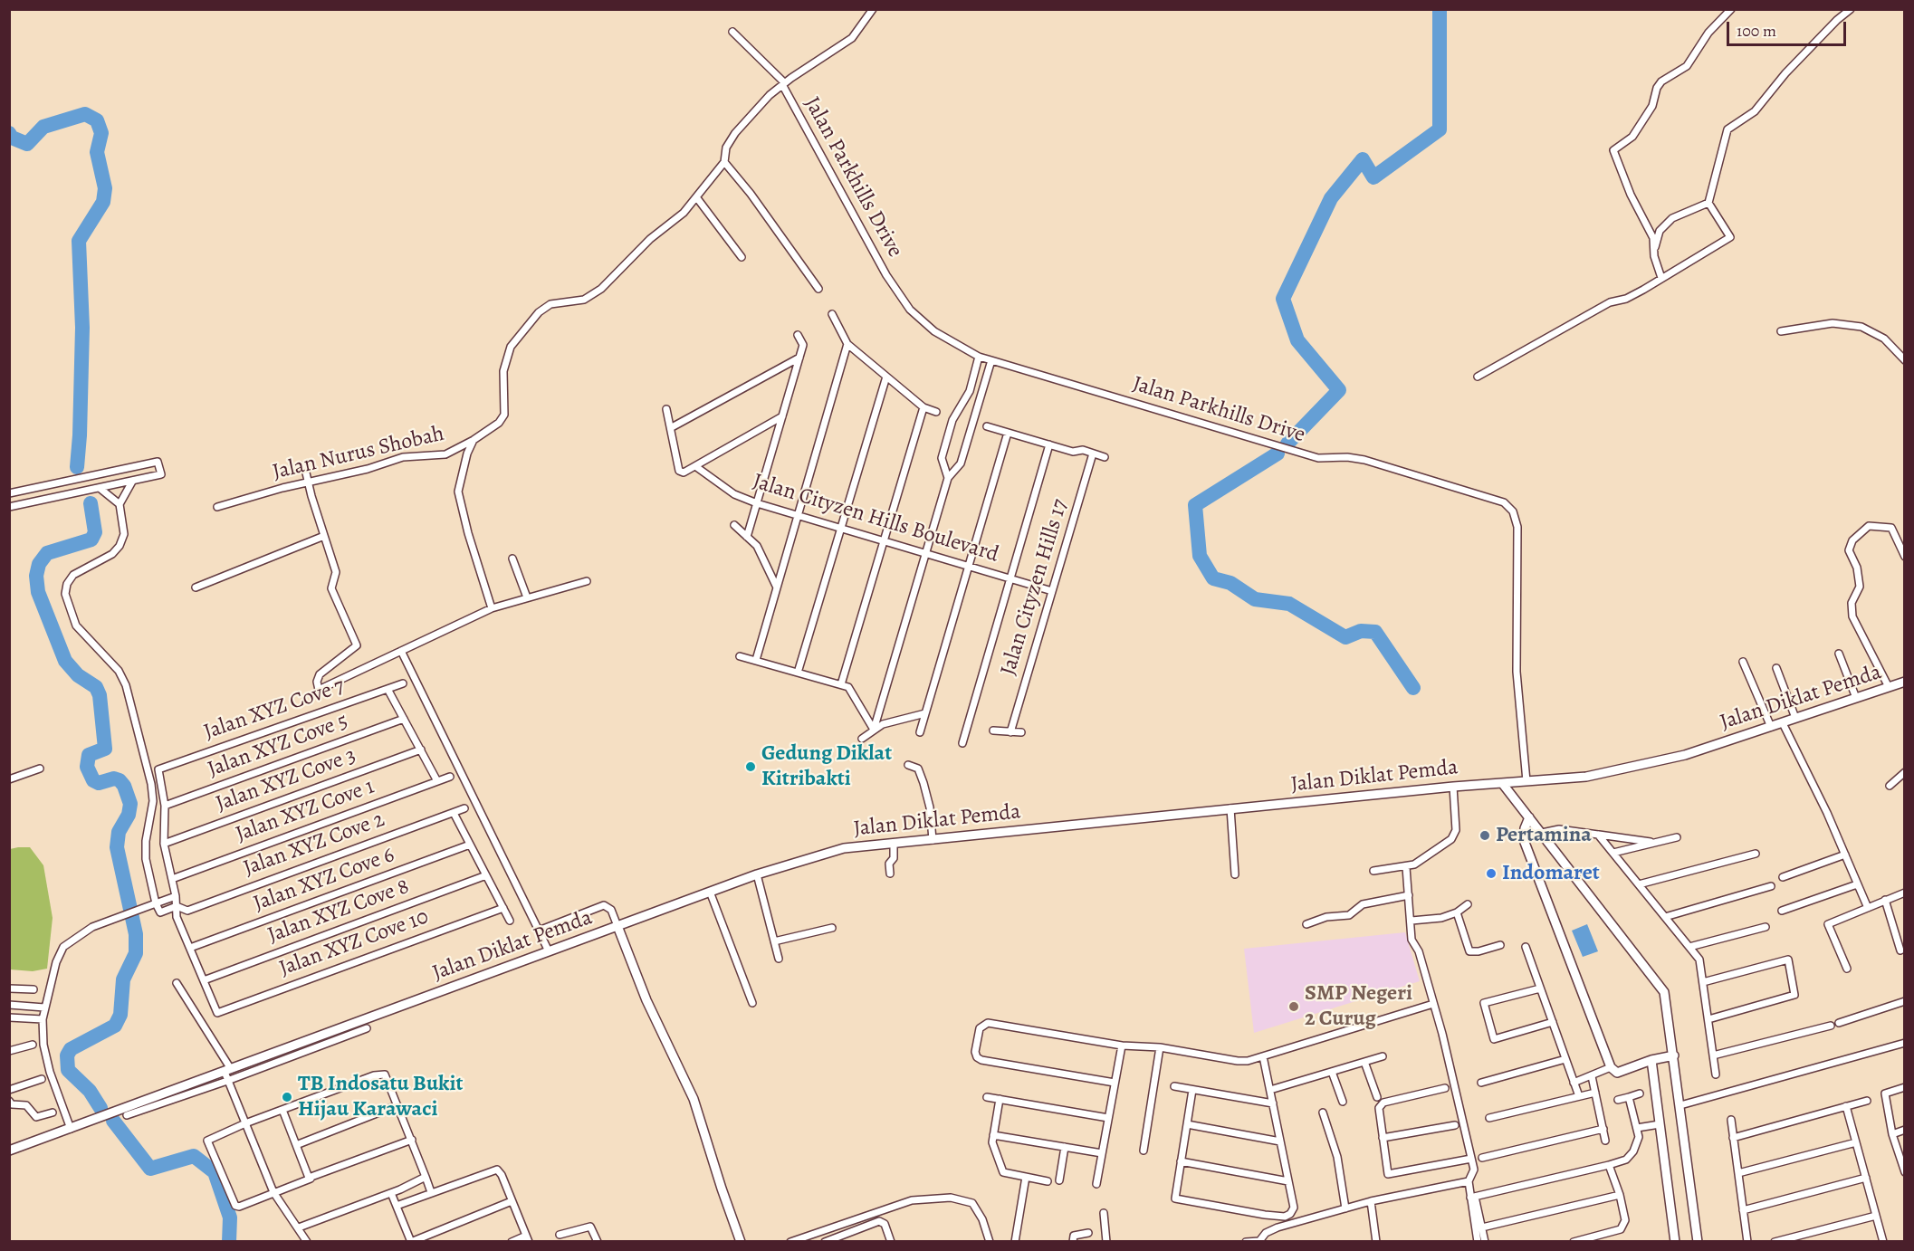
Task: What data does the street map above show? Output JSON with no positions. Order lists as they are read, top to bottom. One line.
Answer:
{"streets":{"street":["Jalan Parkhills Drive","Jalan Nurus Shobah","Jalan Cityzen Hills Boulevard","Jalan Cityzen Hills 17","Jalan Diklat Pemda","Jalan XYZ Cove 7","Jalan XYZ Cove 5","Jalan XYZ Cove 3","Jalan XYZ Cove 1","Jalan XYZ Cove 2","Jalan XYZ Cove 6","Jalan XYZ Cove 8","Jalan XYZ Cove 10"]},"crossings":[["Jalan Parkhills Drive","Jalan Nurus Shobah"],["Jalan Parkhills Drive","Jalan Diklat Pemda"],["Jalan Cityzen Hills Boulevard","Jalan Cityzen Hills 17"],["Jalan XYZ Cove 7","Jalan XYZ Cove 5"],["Jalan XYZ Cove 8","Jalan XYZ Cove 10"]],"places":["Gedung Diklat Kitribakti","Pertamina","Indomaret","SMP Negeri 2 Curug","TB Indosatu Bukit Hijau Karawaci"],"scale_bar":"100 m"}
